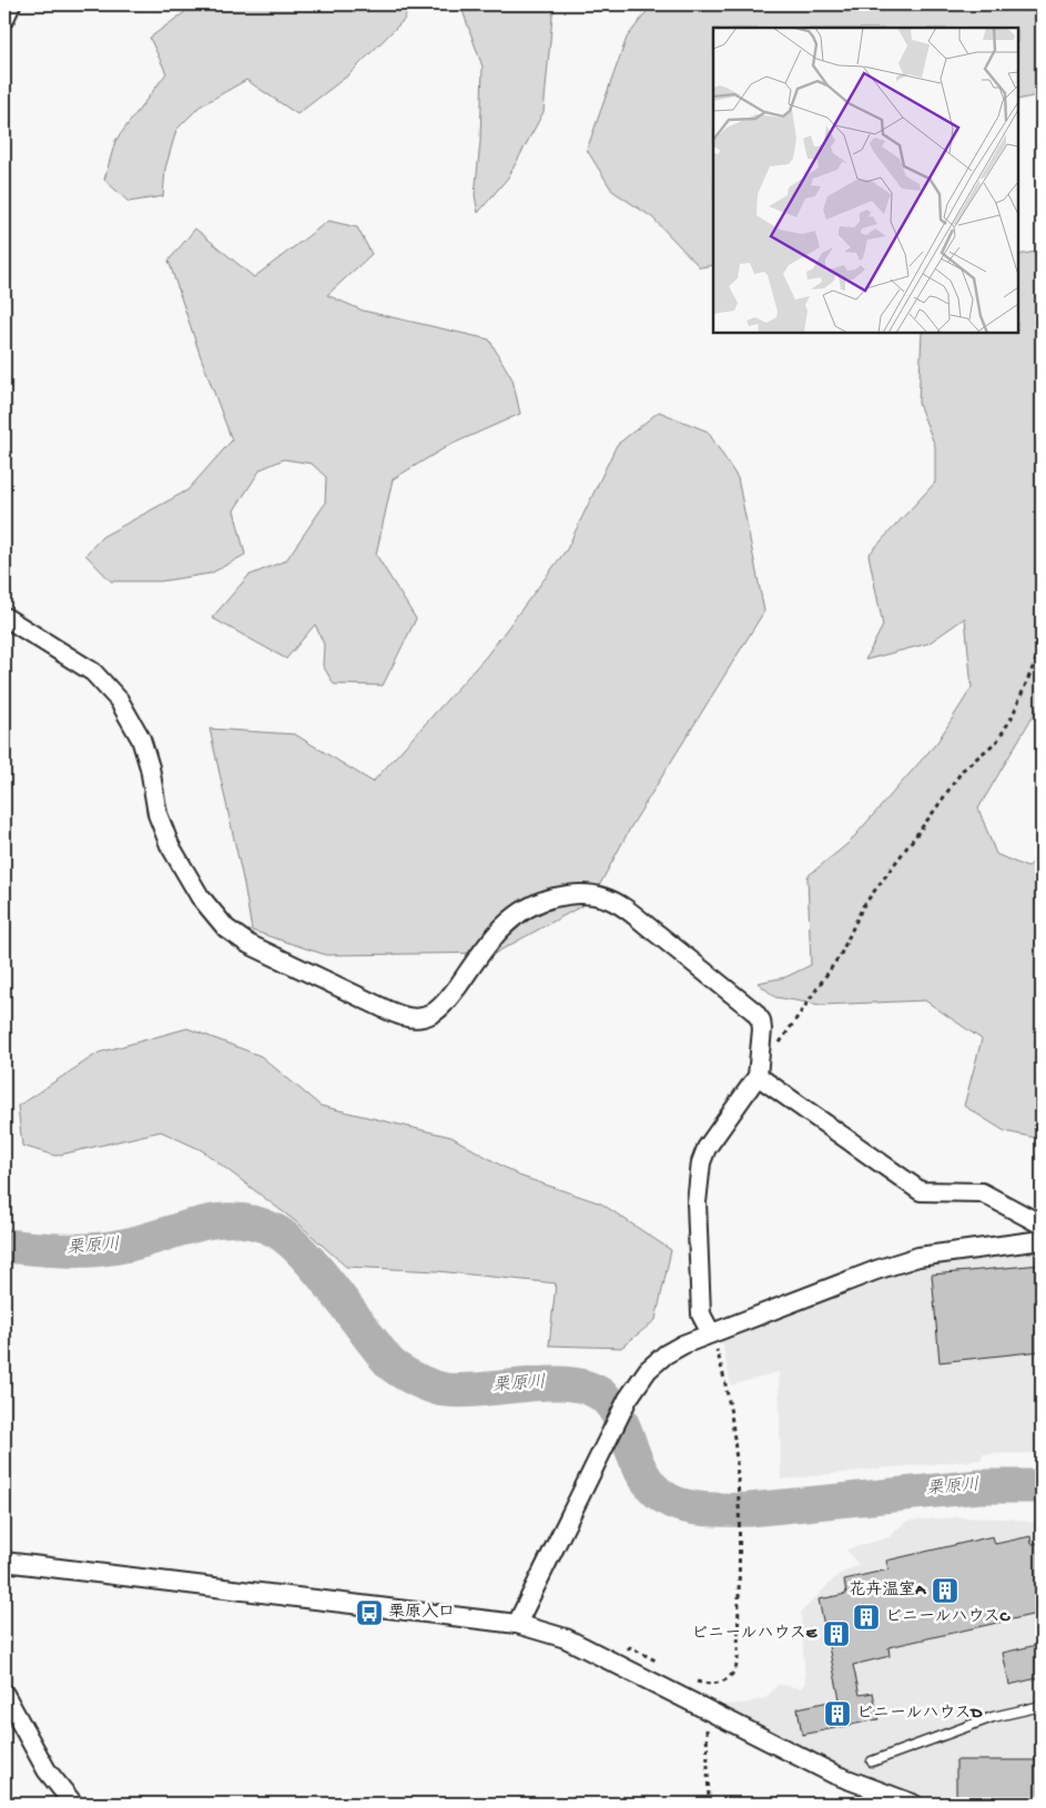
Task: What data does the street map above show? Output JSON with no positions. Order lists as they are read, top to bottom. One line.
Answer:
{"water":["栗原川"],"places":{"building":["花卉温室A","ビニールハウスC","ビニールハウスE","ビニールハウスD"],"bus stop":["栗原入口"]}}
